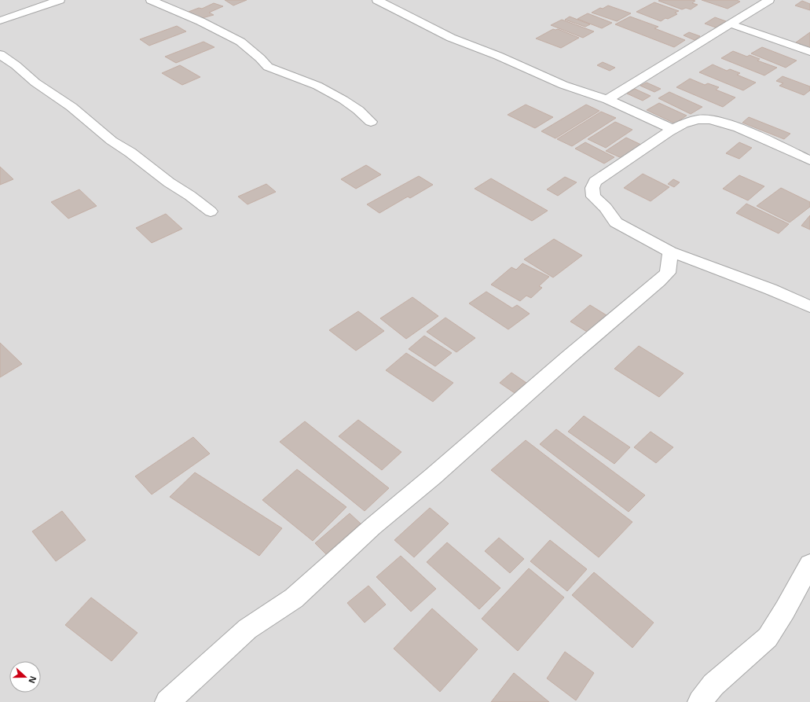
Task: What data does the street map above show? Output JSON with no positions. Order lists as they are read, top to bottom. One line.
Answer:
{"north":"right"}
